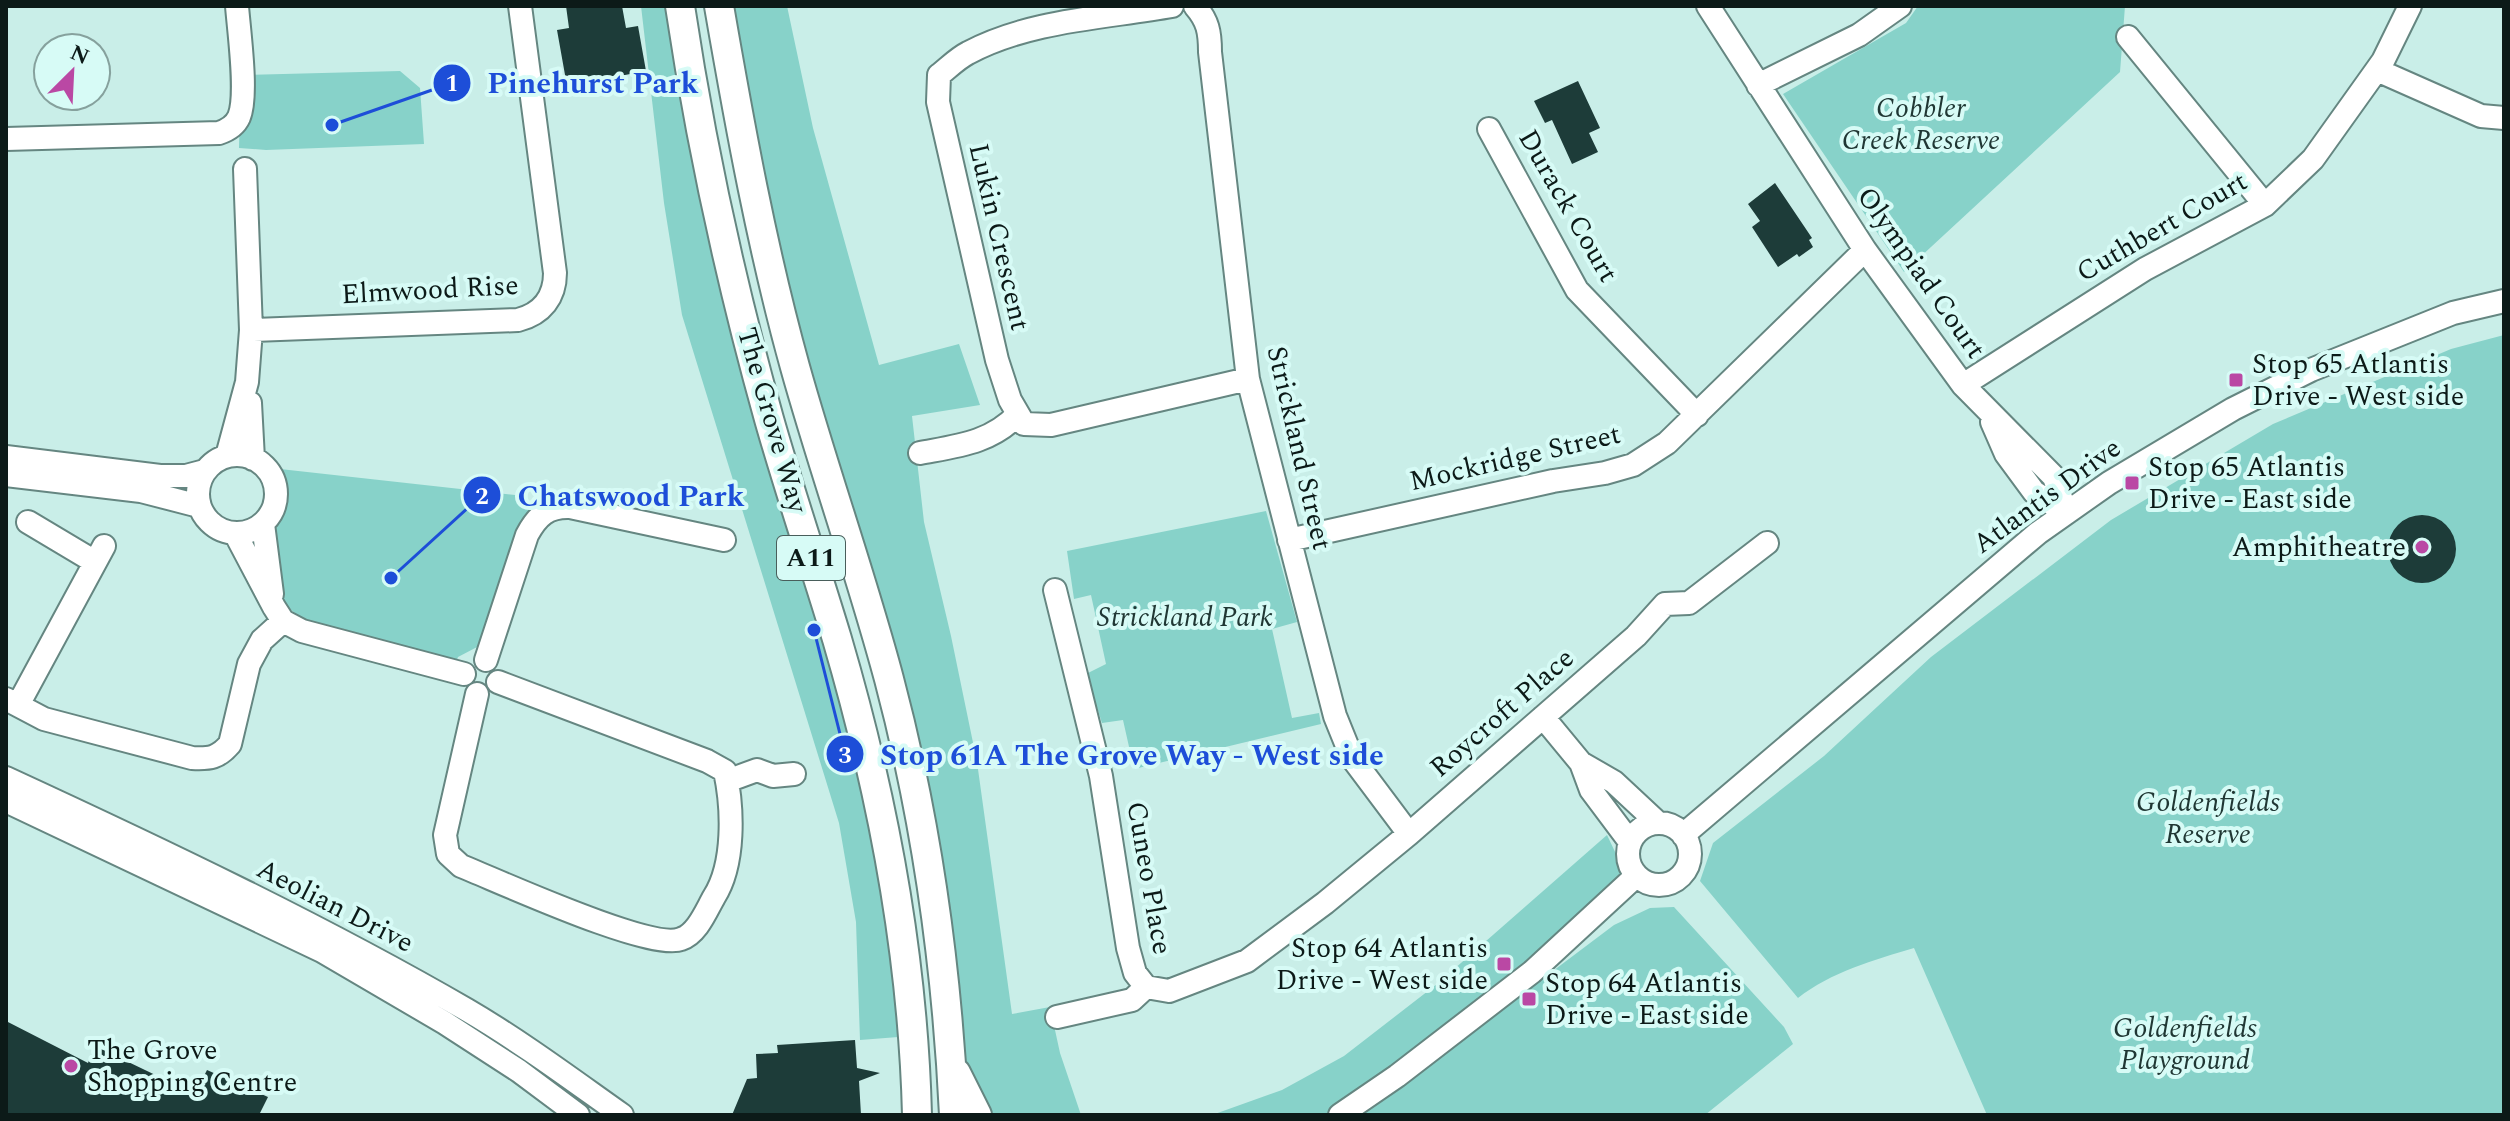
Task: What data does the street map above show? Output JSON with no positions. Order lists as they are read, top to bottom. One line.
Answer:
{"streets":{"main road":["The Grove Way","A11"],"street":["Durack Court","Cuthbert Court","Lukin Crescent","Olympiad Court","Elmwood Rise","Strickland Street","Mockridge Street","Atlantis Drive","Roycroft Place","Cuneo Place","Aeolian Drive"]},"crossings":[["Durack Court","Mockridge Street"],["Cuthbert Court","Olympiad Court"],["Olympiad Court","Mockridge Street"],["Olympiad Court","Atlantis Drive"],["Strickland Street","Mockridge Street"],["Strickland Street","Roycroft Place"],["Roycroft Place","Cuneo Place"]],"parks":["Cobbler Creek Reserve","Strickland Park","Goldenfields Reserve","Goldenfields Playground"],"places":{"other":["Pinehurst Park","Amphitheatre","Chatswood Park","Stop 61A The Grove Way - West side","The Grove Shopping Centre"],"transit":["Stop 65 Atlantis Drive - West side","Stop 65 Atlantis Drive - East side","Stop 64 Atlantis Drive - West side","Stop 64 Atlantis Drive - East side"]},"north":"top right"}
